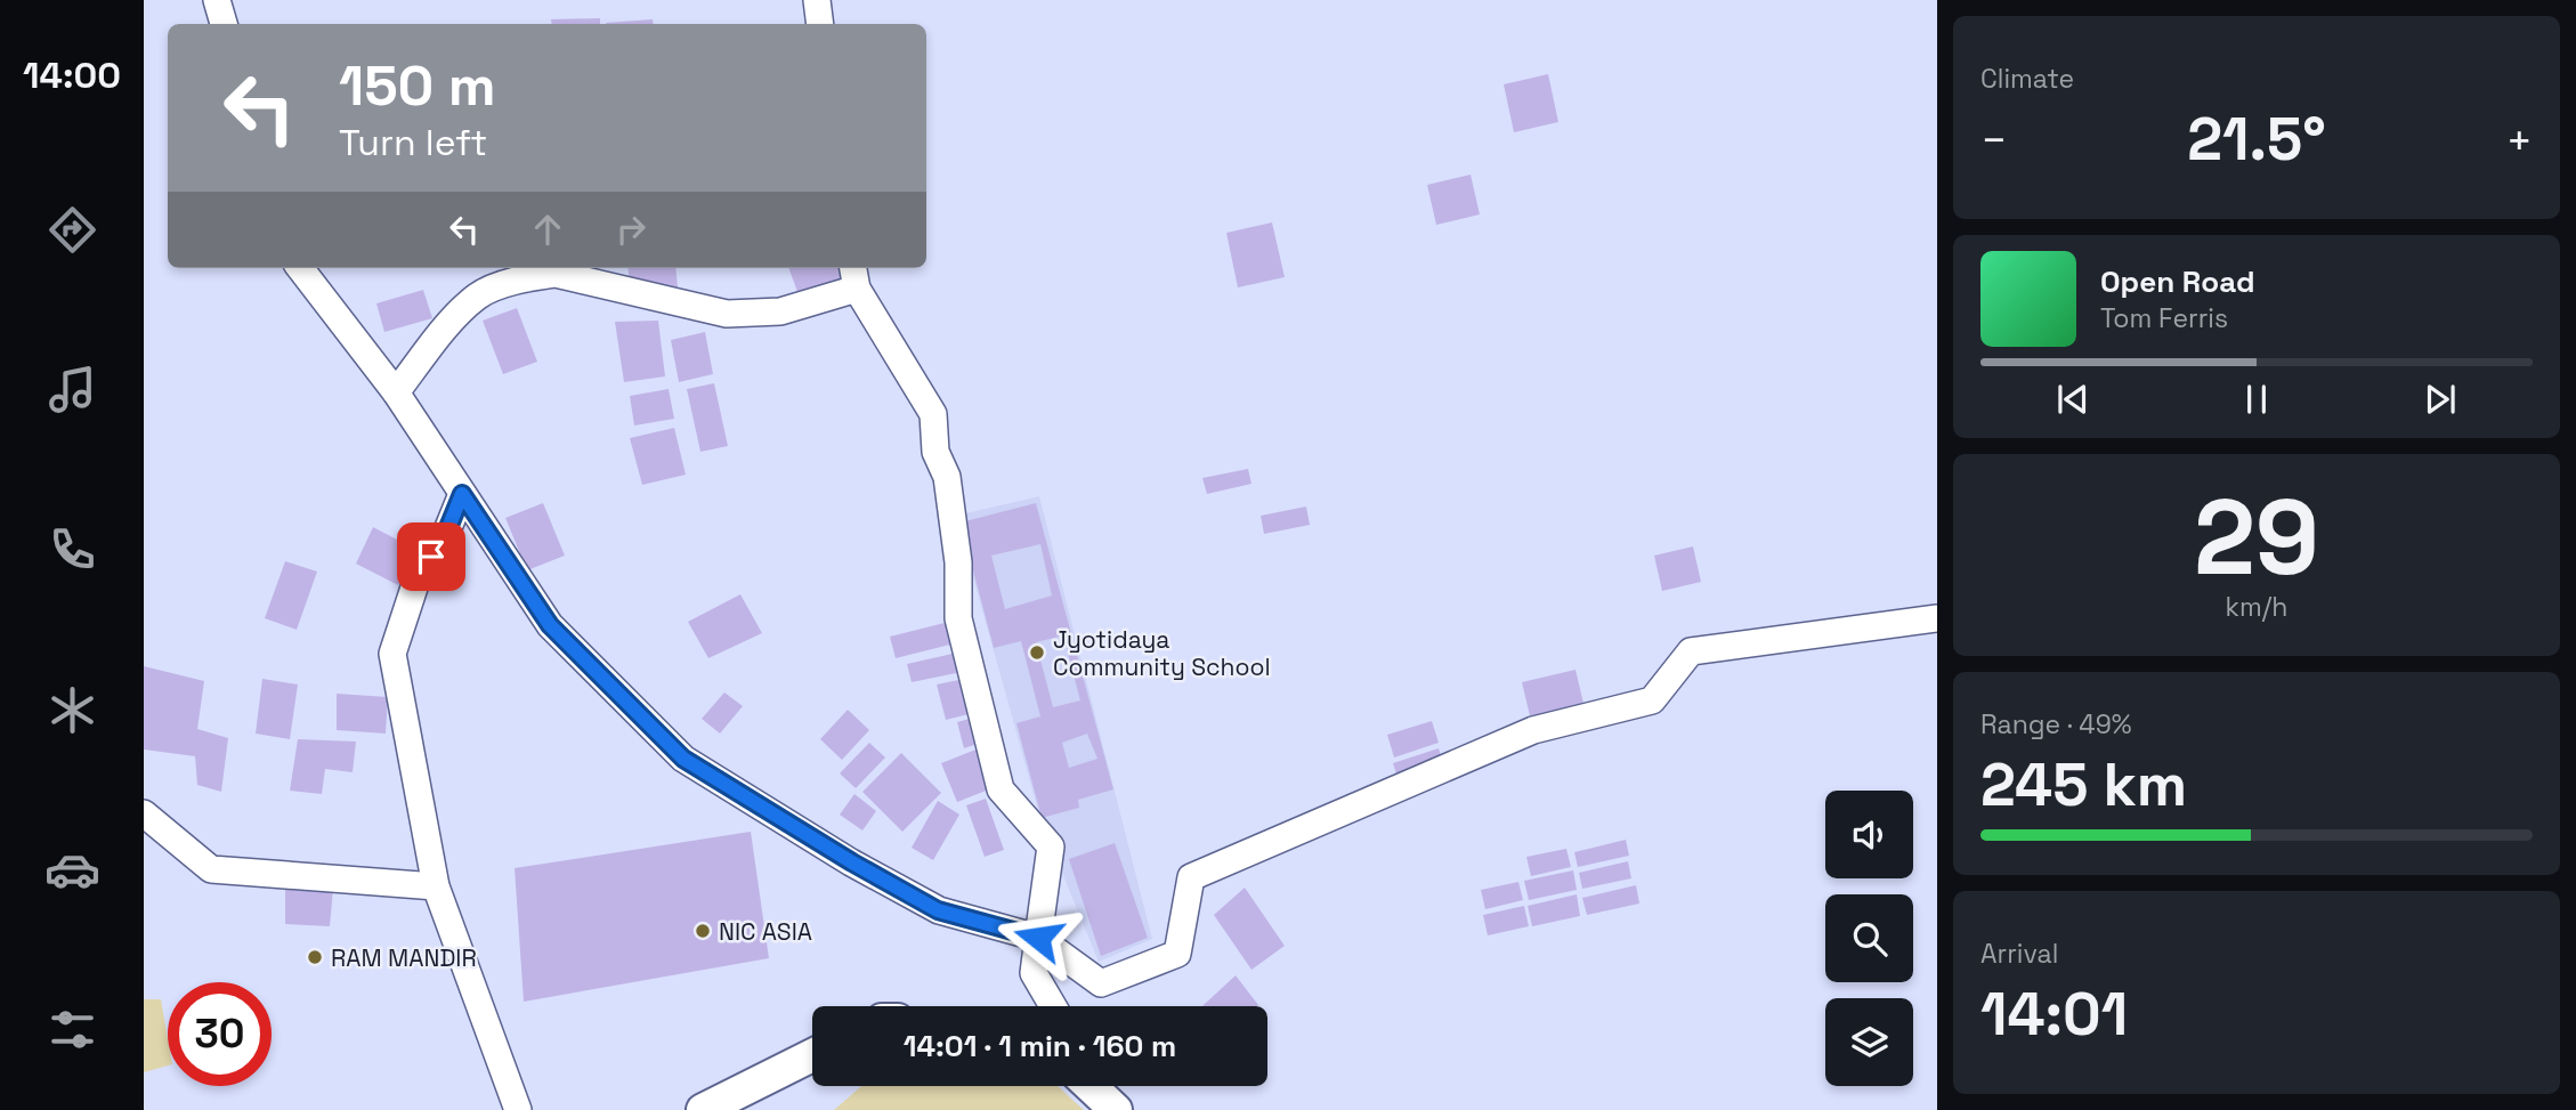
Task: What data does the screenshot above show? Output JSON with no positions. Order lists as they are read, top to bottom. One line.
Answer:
{"places":["Jyotidaya Community School","NIC ASIA","RAM MANDIR"],"page":{"tabs":"14:00","tile":["Climate",["29","km/h"],["Range · 49%","245 km"],["Arrival","14:01"]],"turn":["150 m","Turn left"],"heat":["−","21.5°","+"],"song":["Open Road","Tom Ferris"],"limit":"30","trip":"14:01 · 1 min · 160 m"}}
